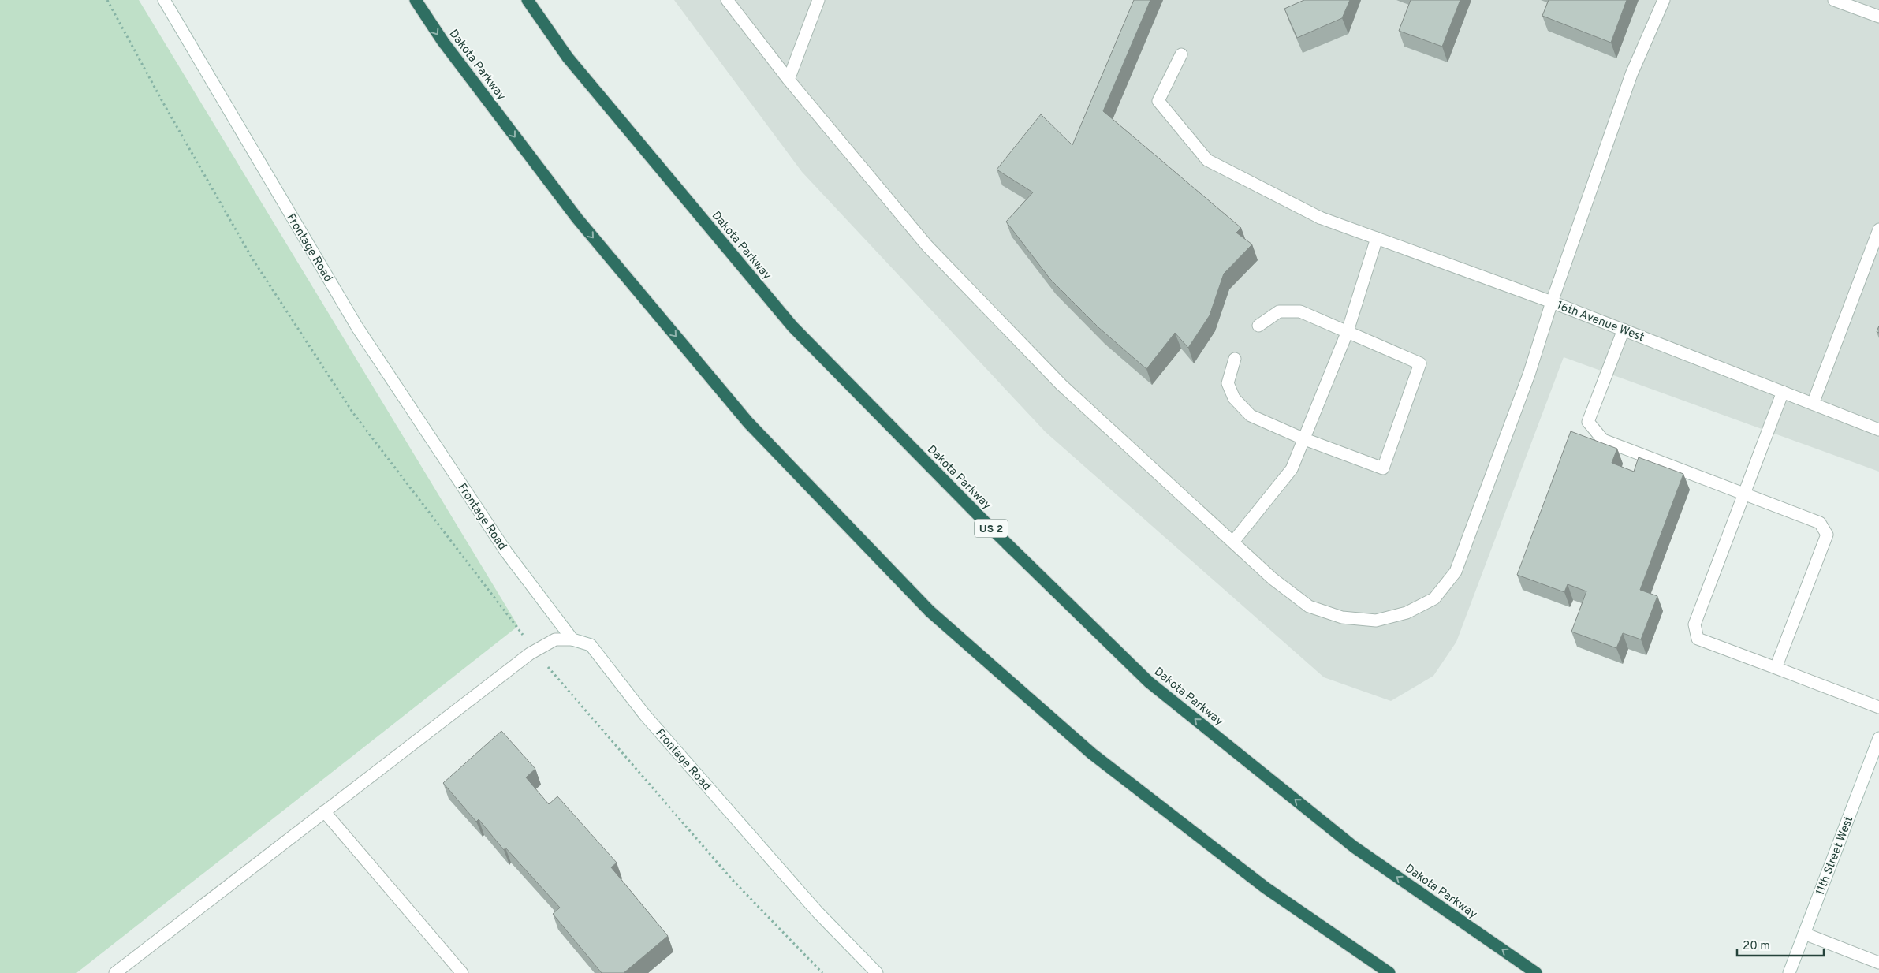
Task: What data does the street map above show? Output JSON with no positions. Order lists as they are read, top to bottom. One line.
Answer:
{"streets":{"highway":["Dakota Parkway","US 2"],"street":["Frontage Road","16th Avenue West","11th Street West"]},"scale_bar":"20 m"}
